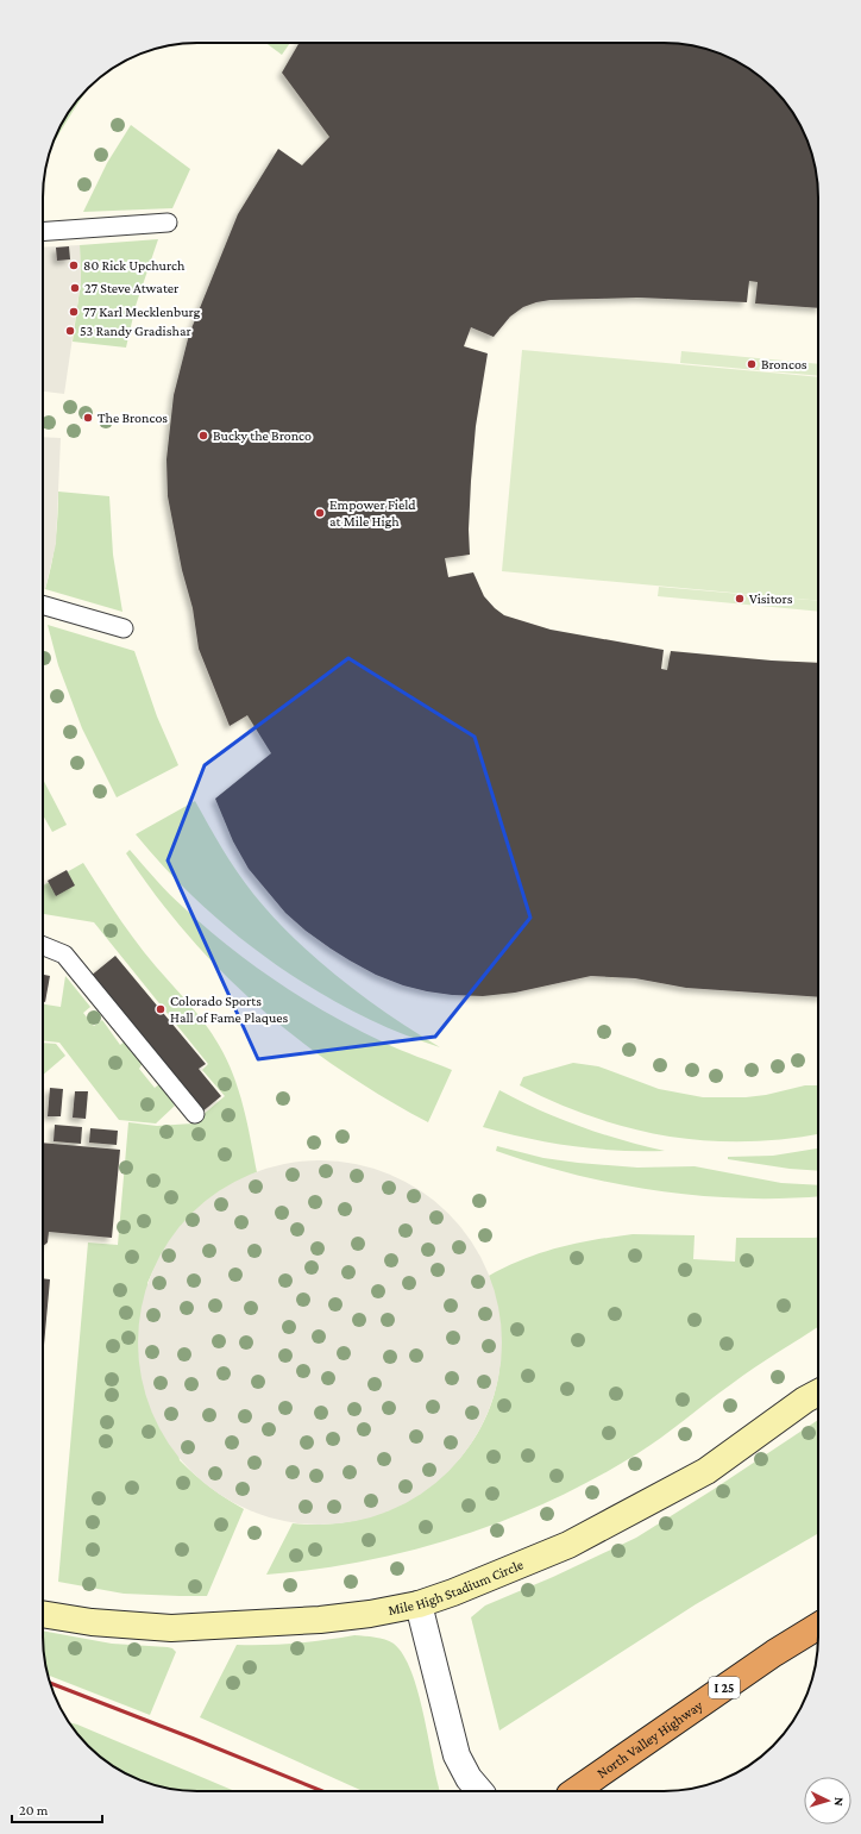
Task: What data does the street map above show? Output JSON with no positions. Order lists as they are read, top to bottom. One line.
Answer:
{"streets":{"highway":["I 25","North Valley Highway"],"street":["Mile High Stadium Circle"]},"places":["80 Rick Upchurch","27 Steve Atwater","77 Karl Mecklenburg","53 Randy Gradishar","Broncos","The Broncos","Bucky the Bronco","Empower Field at Mile High","Visitors","Colorado Sports Hall of Fame Plaques"],"scale_bar":"20 m","north":"right"}
